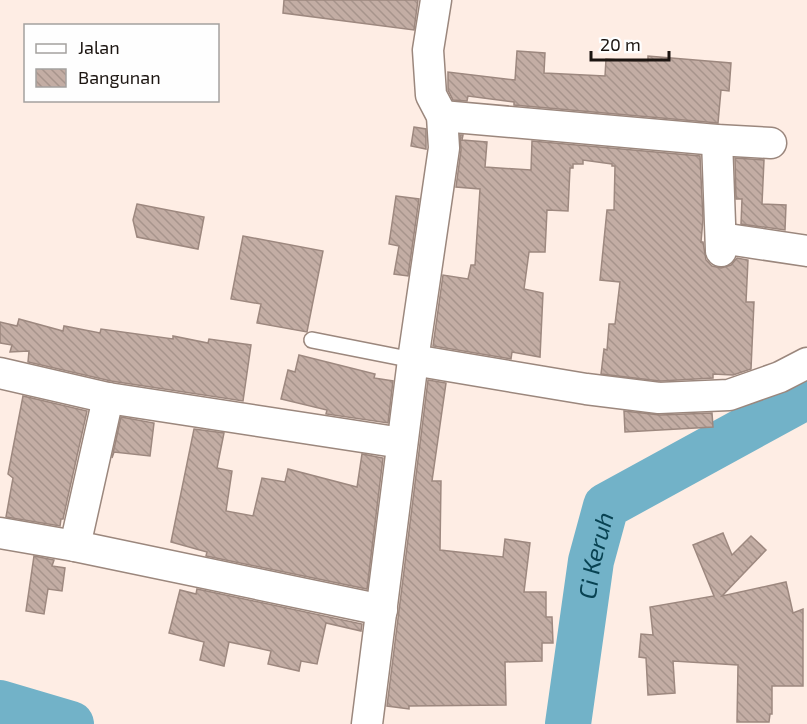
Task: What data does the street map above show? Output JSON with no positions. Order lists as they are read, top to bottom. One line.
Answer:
{"water":["Ci Keruh"],"legend":["Jalan","Bangunan"],"scale_bar":"20 m"}
